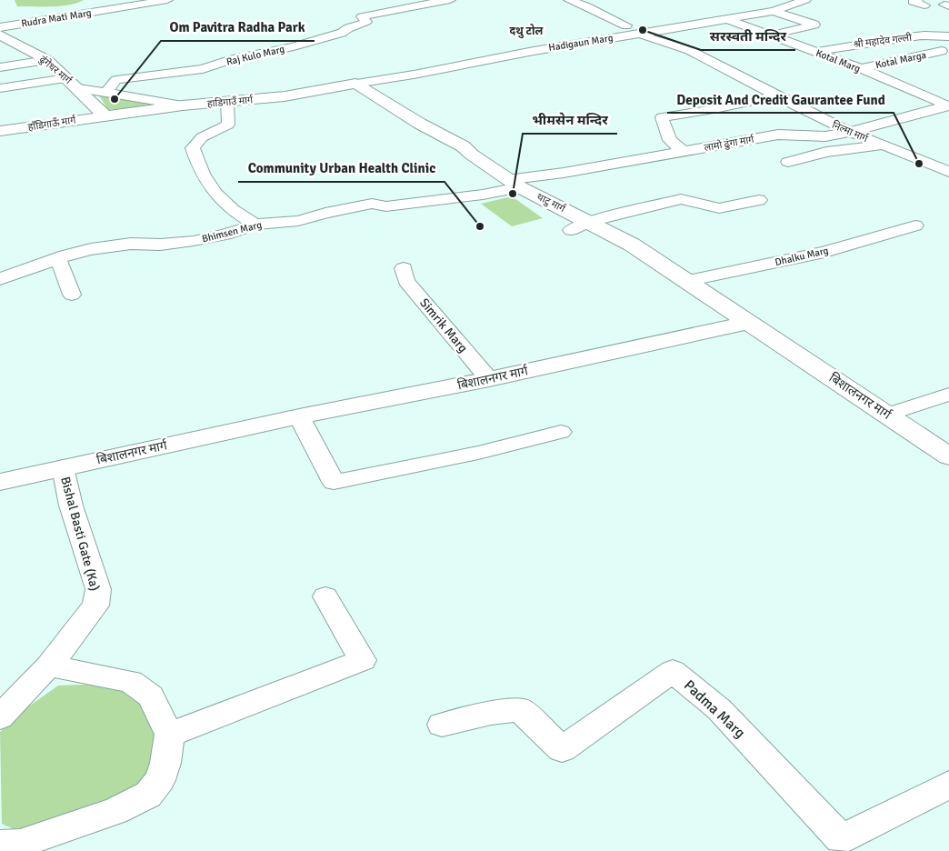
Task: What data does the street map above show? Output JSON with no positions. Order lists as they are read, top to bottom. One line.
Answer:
{"streets":{"main road":["ढुंगेधर मार्ग","हाडिगाउँ मार्ग","हाँडिगाऊँ मार्ग","थाटु मार्ग","बिशालनगर मार्ग"],"street":["Rudra Mati Marg","श्री महादेव गल्ली","Hadigaun Marg","Raj Kulo Marg","Kotal Marga","Kotal Marg","निल्मा मार्ग","लामो ढुंगा मार्ग","Bhimsen Marg","Dhalku Marg","Simrik Marg","Bishal Basti Gate (Ka)","Padma Marg"]},"crossings":[["श्री महादेव गल्ली","Kotal Marg"],["Hadigaun Marg","Kotal Marg"],["Hadigaun Marg","हाडिगाउँ मार्ग"],["Hadigaun Marg","निल्मा मार्ग"],["Hadigaun Marg","थाटु मार्ग"],["Kotal Marga","Kotal Marg"],["Kotal Marg","लामो ढुंगा मार्ग"],["ढुंगेधर मार्ग","हाडिगाउँ मार्ग"],["ढुंगेधर मार्ग","हाँडिगाऊँ मार्ग"],["हाडिगाउँ मार्ग","हाँडिगाऊँ मार्ग"],["हाडिगाउँ मार्ग","थाटु मार्ग"],["निल्मा मार्ग","लामो ढुंगा मार्ग"],["लामो ढुंगा मार्ग","थाटु मार्ग"],["लामो ढुंगा मार्ग","Bhimsen Marg"],["थाटु मार्ग","Bhimsen Marg"],["थाटु मार्ग","Dhalku Marg"],["थाटु मार्ग","बिशालनगर मार्ग"],["Simrik Marg","बिशालनगर मार्ग"],["बिशालनगर मार्ग","Bishal Basti Gate (Ka)"]],"districts":["दथु टोल"],"places":["सरस्वती मन्दिर","Om Pavitra Radha Park","Deposit And Credit Gaurantee Fund","भीमसेन मन्दिर","Community Urban Health Clinic"]}
